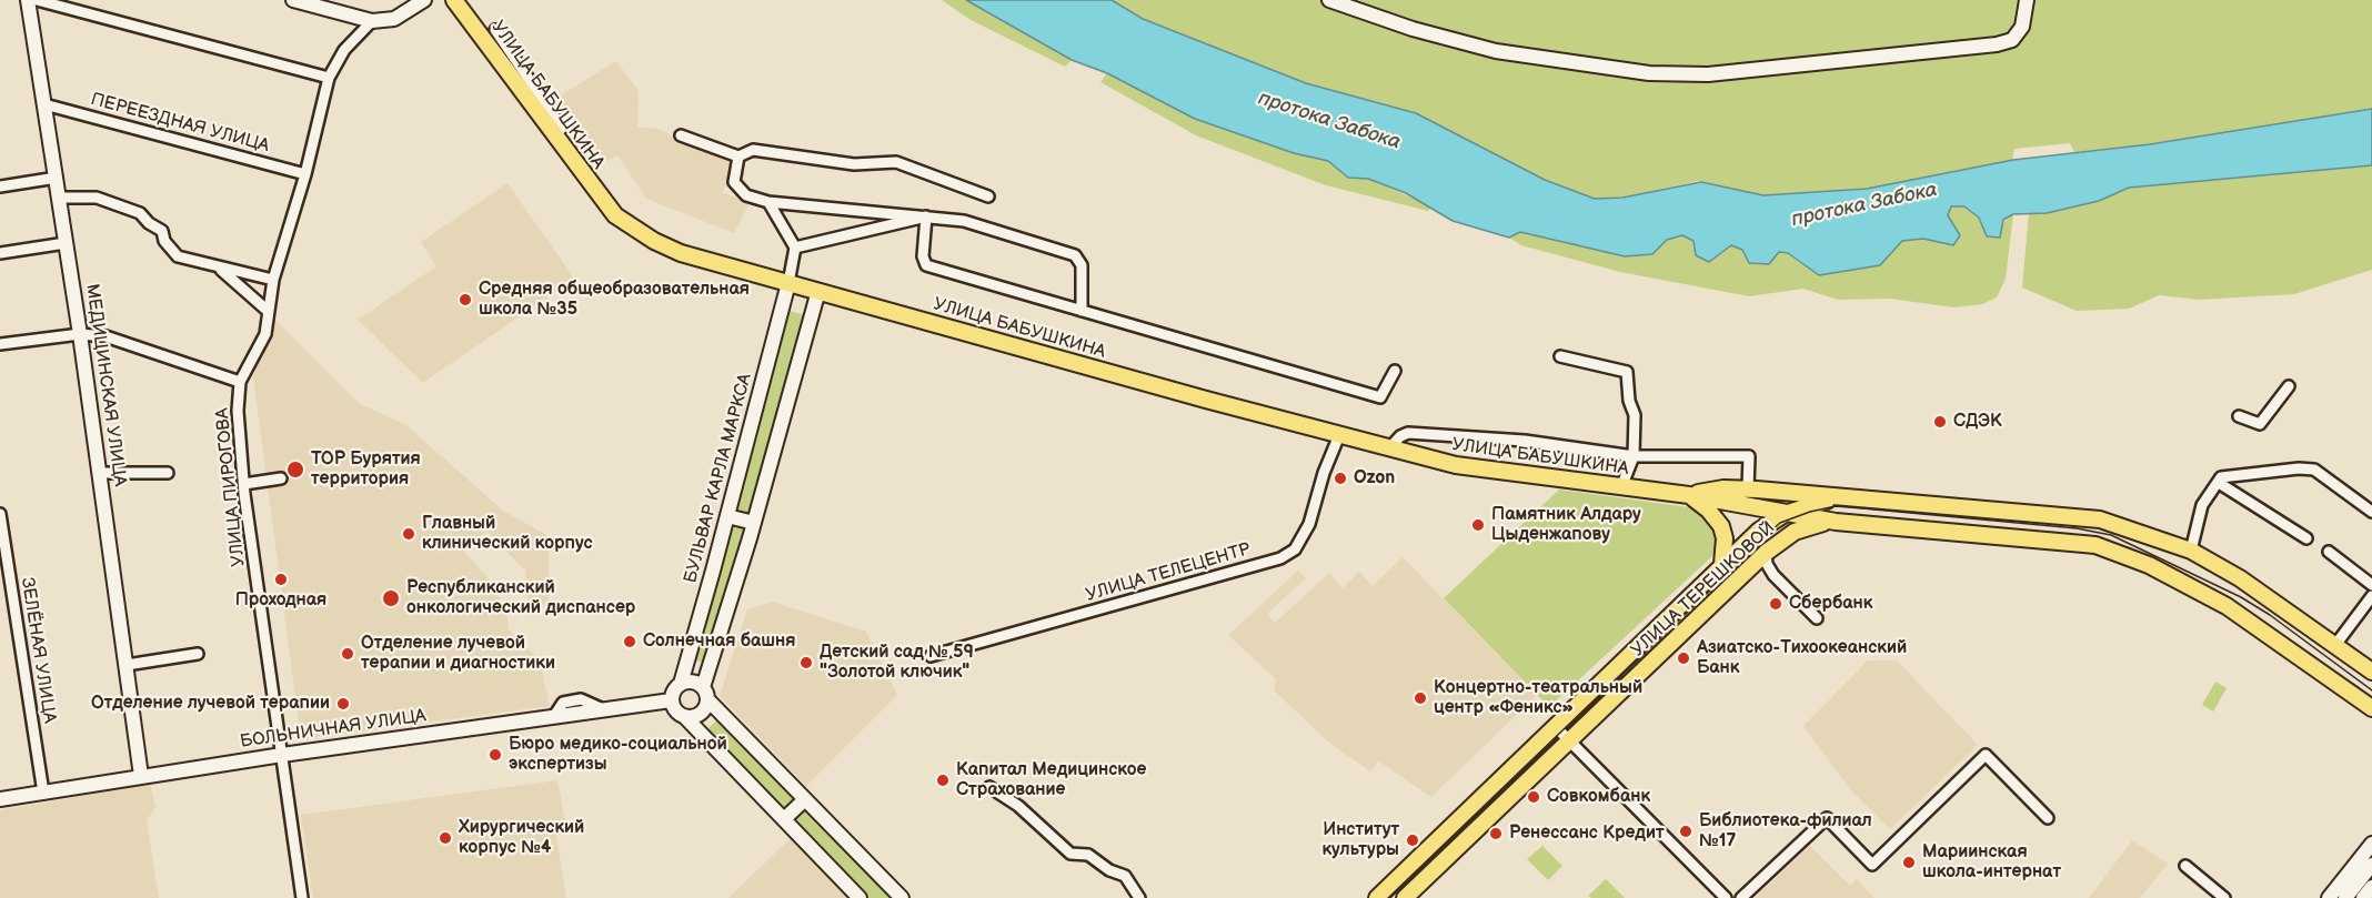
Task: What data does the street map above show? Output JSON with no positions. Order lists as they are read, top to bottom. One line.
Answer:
{"streets":{"main road":["УЛИЦА БАБУШКИНА","УЛИЦА ТЕРЕШКОВОЙ"],"street":["ПЕРЕЕЗДНАЯ УЛИЦА","МЕДИЦИНСКАЯ УЛИЦА","БУЛЬВАР КАРЛА МАРКСА","УЛИЦА ПИРОГОВА","УЛИЦА ТЕЛЕЦЕНТР","ЗЕЛЁНАЯ УЛИЦА","БОЛЬНИЧНАЯ УЛИЦА"]},"crossings":[["УЛИЦА БАБУШКИНА","БУЛЬВАР КАРЛА МАРКСА"],["УЛИЦА БАБУШКИНА","УЛИЦА ТЕЛЕЦЕНТР"],["УЛИЦА БАБУШКИНА","УЛИЦА ТЕРЕШКОВОЙ"],["ПЕРЕЕЗДНАЯ УЛИЦА","МЕДИЦИНСКАЯ УЛИЦА"],["ПЕРЕЕЗДНАЯ УЛИЦА","УЛИЦА ПИРОГОВА"],["МЕДИЦИНСКАЯ УЛИЦА","БОЛЬНИЧНАЯ УЛИЦА"],["БУЛЬВАР КАРЛА МАРКСА","БОЛЬНИЧНАЯ УЛИЦА"],["УЛИЦА ПИРОГОВА","БОЛЬНИЧНАЯ УЛИЦА"],["ЗЕЛЁНАЯ УЛИЦА","БОЛЬНИЧНАЯ УЛИЦА"]],"water":["протока Забока"],"places":["Средняя общеобразовательная школа №35","СДЭК","ТОР Бурятия территория","Ozon","Памятник Алдару Цыденжапову","Главный клинический корпус","Проходная","Республиканский онкологический диспансер","Сбербанк","Солнечная башня","Отделение лучевой терапии и диагностики","Азиатско-Тихоокеанский Банк","Детский сад № 59 \"Золотой ключик\"","Концертно-театральный центр «Феникс»","Отделение лучевой терапии","Бюро медико-социальной экспертизы","Капитал Медицинское Страхование","Совкомбанк","Библиотека-филиал №17","Ренессанс Кредит","Хирургический корпус №4","Институт культуры","Мариинская школа-интернат"]}
